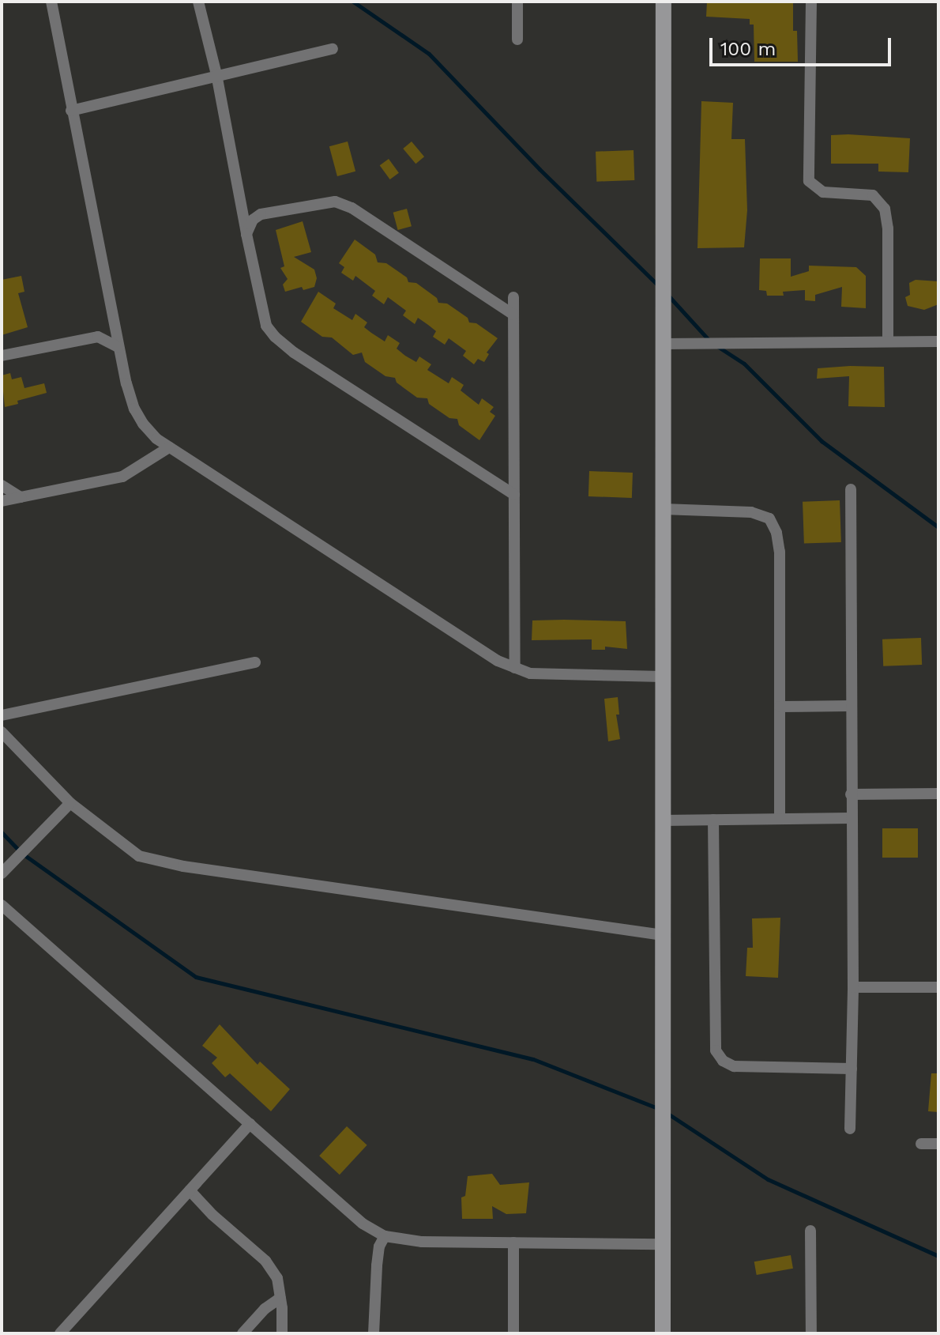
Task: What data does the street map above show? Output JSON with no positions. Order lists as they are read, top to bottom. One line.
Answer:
{"scale_bar":"100 m"}
